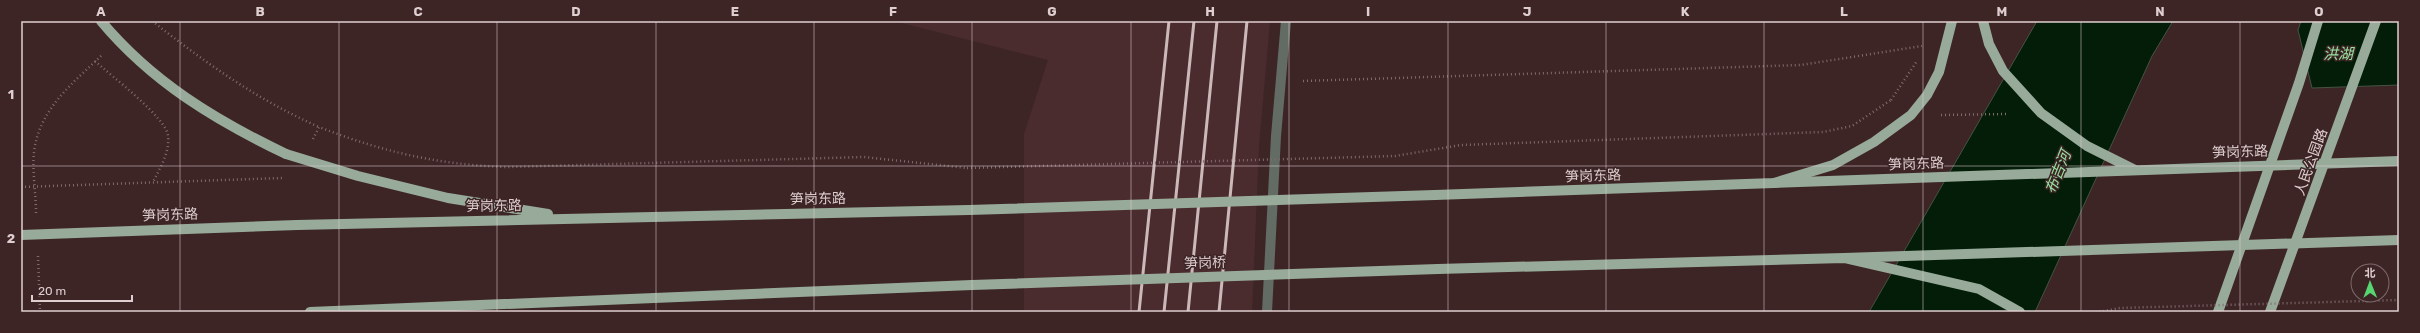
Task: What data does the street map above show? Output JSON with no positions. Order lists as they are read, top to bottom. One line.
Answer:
{"streets":{"main road":["笋岗东路","人民公园路","笋岗桥"]},"water":["洪湖","布吉河"],"scale_bar":"20 m","north":"top","grid":{"columns":["A","B","C","D","E","F","G","H","I","J","K","L","M","N","O"],"rows":["1","2"]}}
